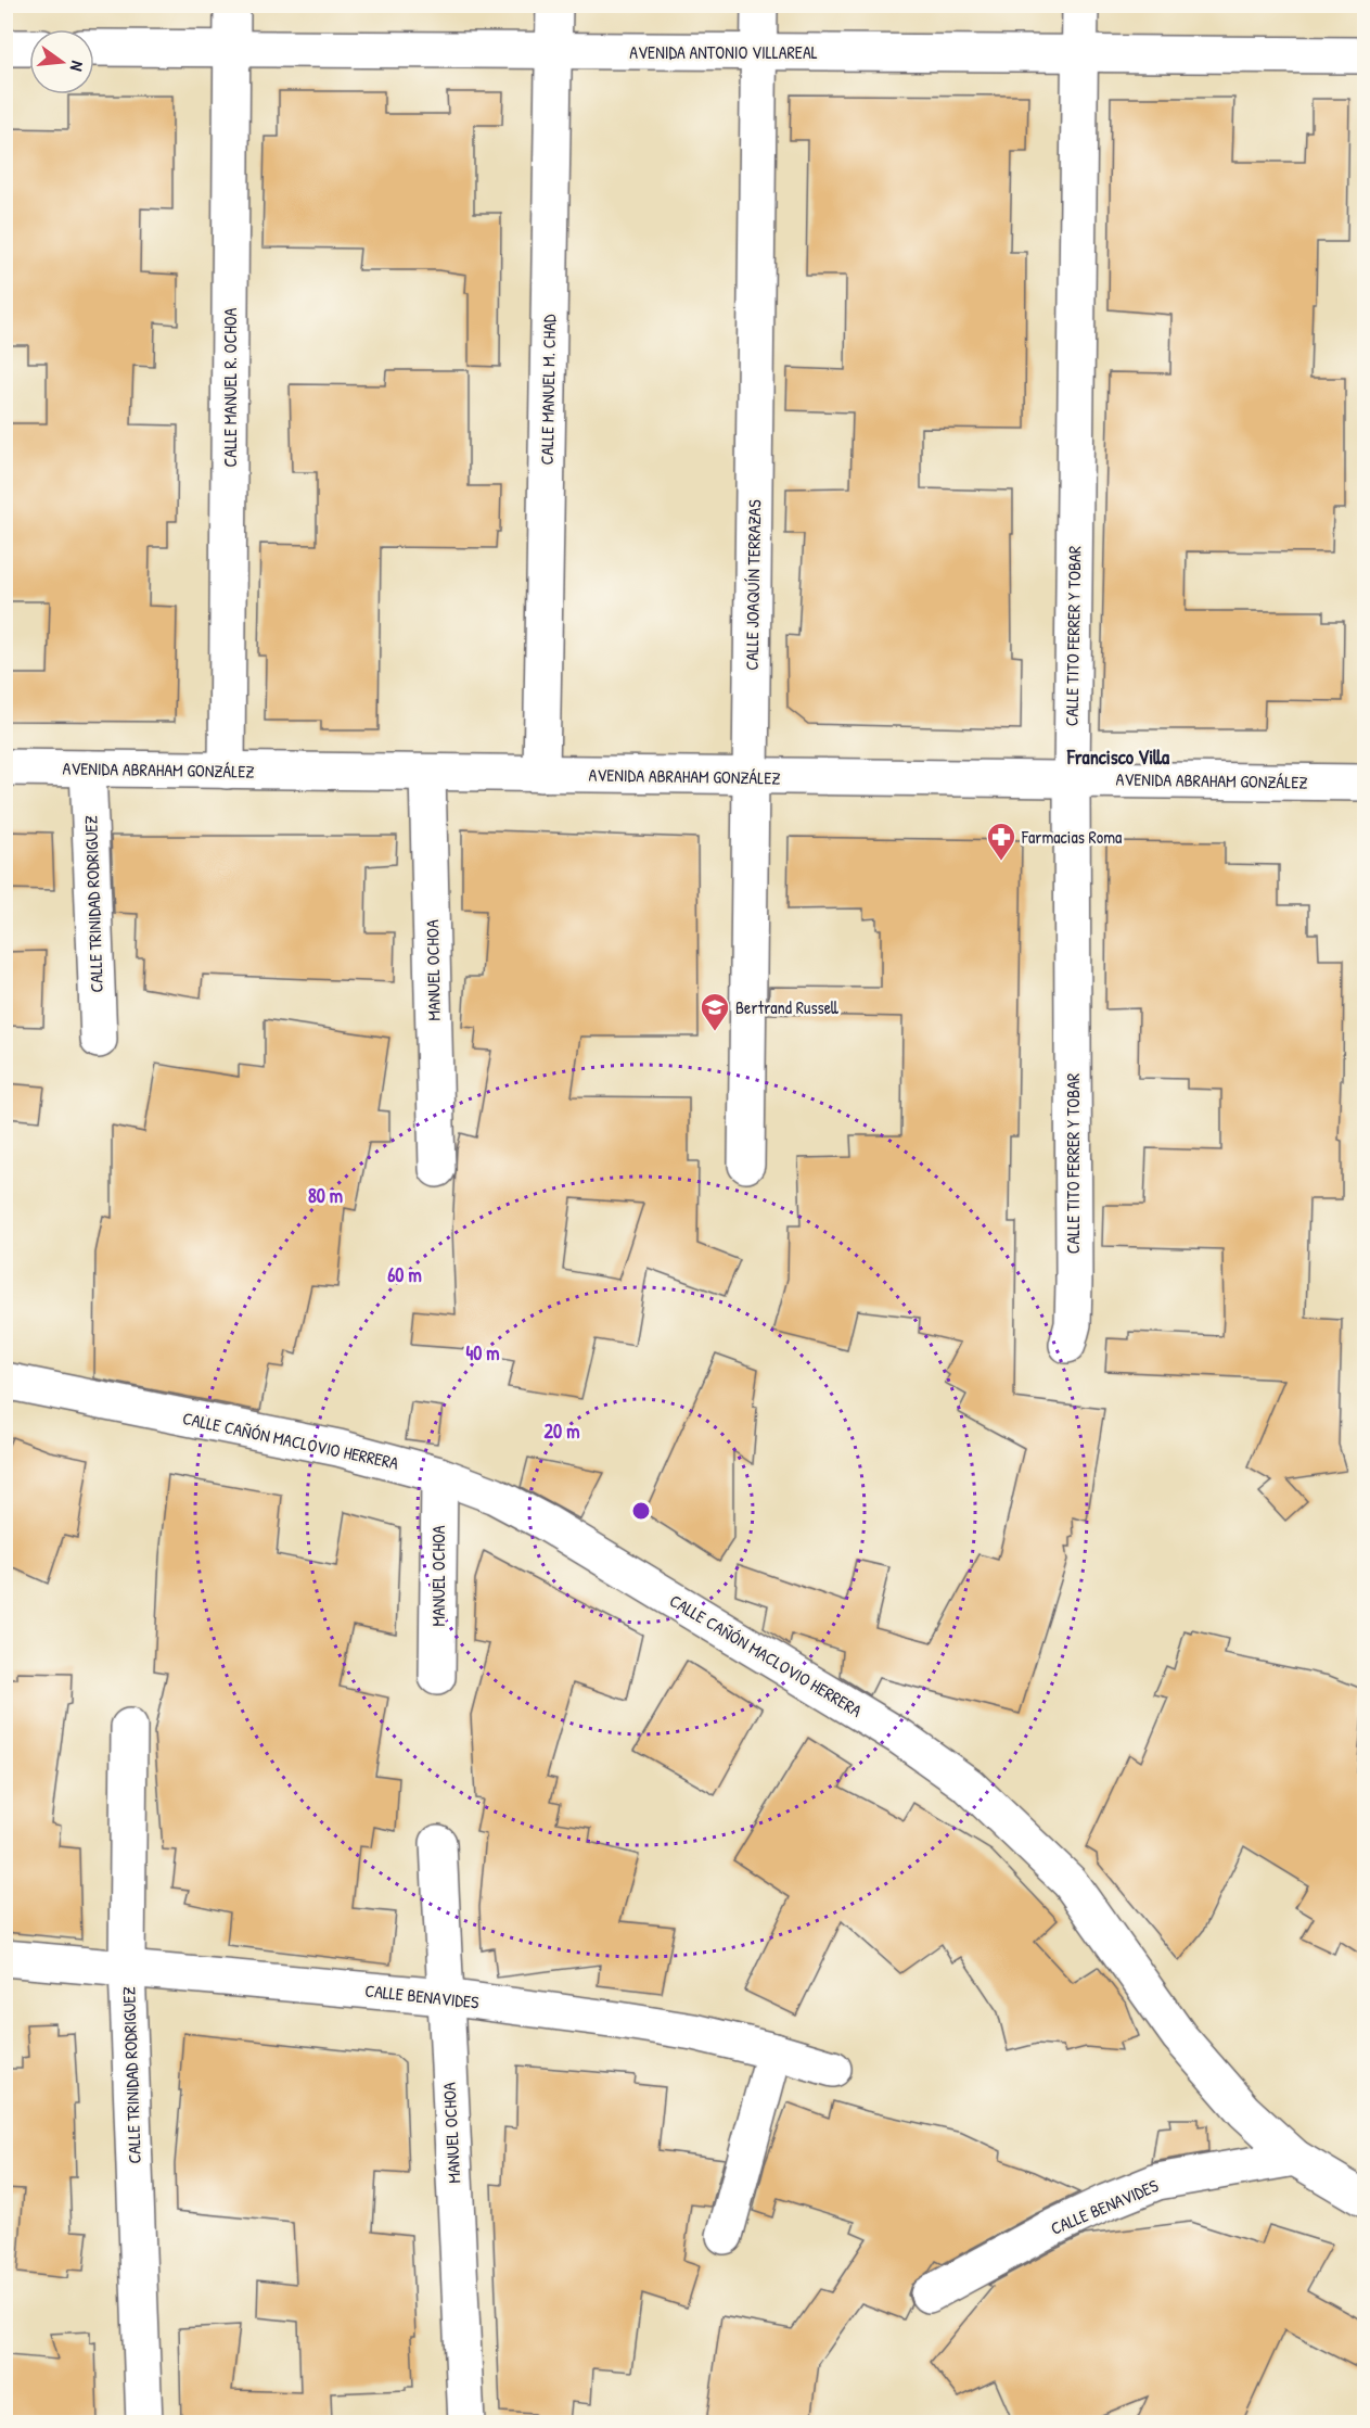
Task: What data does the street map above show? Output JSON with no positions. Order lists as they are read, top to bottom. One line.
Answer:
{"streets":{"street":["AVENIDA ANTONIO VILLAREAL","CALLE MANUEL R. OCHOA","CALLE MANUEL M. CHAD","CALLE JOAQUÍN TERRAZAS","CALLE TITO FERRER Y TOBAR","AVENIDA ABRAHAM GONZÁLEZ","CALLE TRINIDAD RODRIGUEZ","MANUEL OCHOA","CALLE CAÑÓN MACLOVIO HERRERA","CALLE BENAVIDES"]},"crossings":[["AVENIDA ANTONIO VILLAREAL","CALLE MANUEL R. OCHOA"],["AVENIDA ANTONIO VILLAREAL","CALLE MANUEL M. CHAD"],["AVENIDA ANTONIO VILLAREAL","CALLE JOAQUÍN TERRAZAS"],["AVENIDA ANTONIO VILLAREAL","CALLE TITO FERRER Y TOBAR"],["CALLE MANUEL R. OCHOA","AVENIDA ABRAHAM GONZÁLEZ"],["CALLE MANUEL M. CHAD","AVENIDA ABRAHAM GONZÁLEZ"],["CALLE JOAQUÍN TERRAZAS","AVENIDA ABRAHAM GONZÁLEZ"],["CALLE TITO FERRER Y TOBAR","AVENIDA ABRAHAM GONZÁLEZ"],["AVENIDA ABRAHAM GONZÁLEZ","CALLE TRINIDAD RODRIGUEZ"],["AVENIDA ABRAHAM GONZÁLEZ","MANUEL OCHOA"],["CALLE TRINIDAD RODRIGUEZ","CALLE BENAVIDES"],["MANUEL OCHOA","CALLE CAÑÓN MACLOVIO HERRERA"],["MANUEL OCHOA","CALLE BENAVIDES"],["CALLE CAÑÓN MACLOVIO HERRERA","CALLE BENAVIDES"]],"districts":["Francisco Villa"],"places":{"pharmacy":["Farmacias Roma"],"school or university":["Bertrand Russell"]},"north":"right","rings":["80 m","60 m","40 m","20 m"]}
